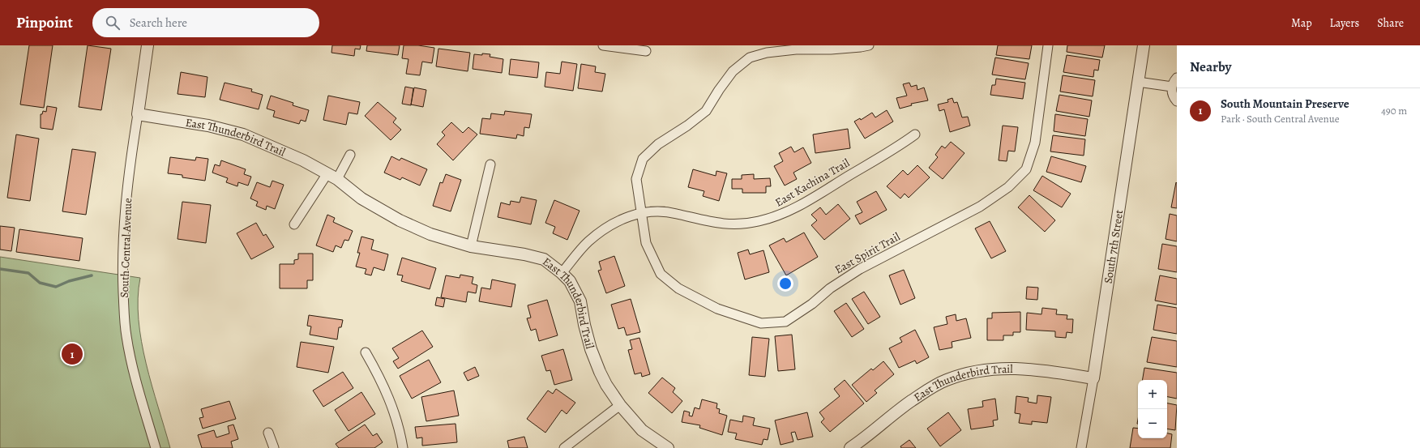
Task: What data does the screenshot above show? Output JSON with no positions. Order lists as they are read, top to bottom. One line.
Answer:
{"streets":{"street":["East Thunderbird Trail","East Kachina Trail","South 7th Street","South Central Avenue","East Spirit Trail"]},"crossings":[["East Thunderbird Trail","East Kachina Trail"],["East Thunderbird Trail","South 7th Street"],["East Thunderbird Trail","South Central Avenue"],["East Kachina Trail","East Spirit Trail"]],"page":{"header":"Pinpoint","search":"Search here","nav":["Map","Layers","Share"],"heading":"Nearby","list":[{"mark":"1","name":"South Mountain Preserve","note":"Park · South Central Avenue","value":"490 m"}],"pins":"1","map_buttons":["+","−"]}}
